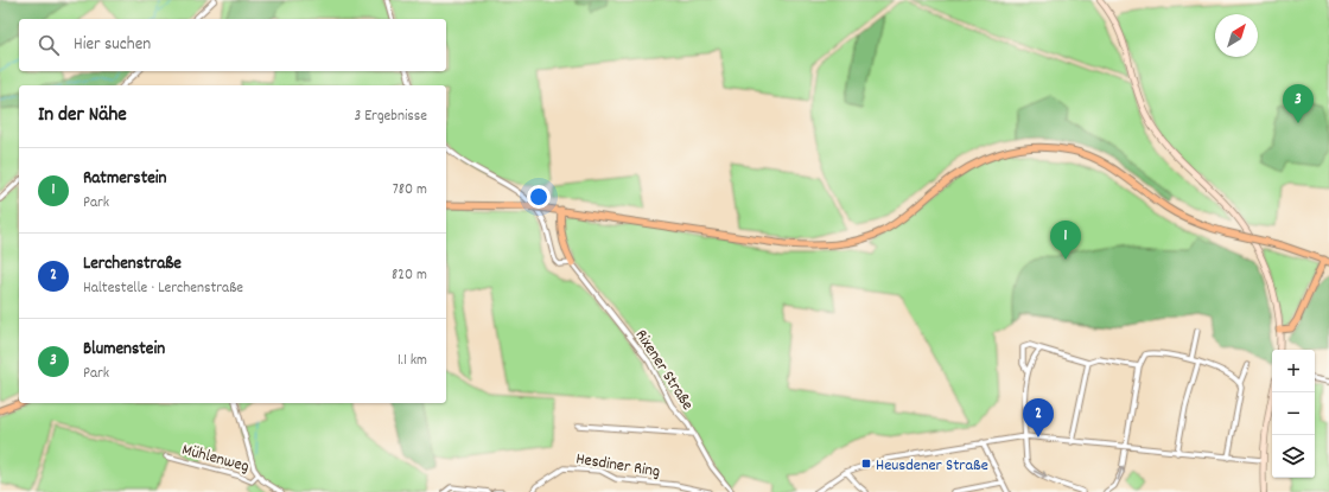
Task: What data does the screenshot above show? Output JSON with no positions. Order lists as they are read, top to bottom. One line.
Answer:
{"streets":{"street":["Rixener Straße","Mühlenweg","Hesdiner Ring"]},"places":{"transit":["Heusdener Straße"]},"north":"top right","page":{"search":"Hier suchen","pins":["3","1","2"],"heading":["In der Nähe","3 Ergebnisse"],"list":[{"mark":"1","name":"Ratmerstein","note":"Park","value":"780 m"},{"mark":"2","name":"Lerchenstraße","note":"Haltestelle · Lerchenstraße","value":"820 m"},{"mark":"3","name":"Blumenstein","note":"Park","value":"1.1 km"}],"map_buttons":["+","−"]}}
